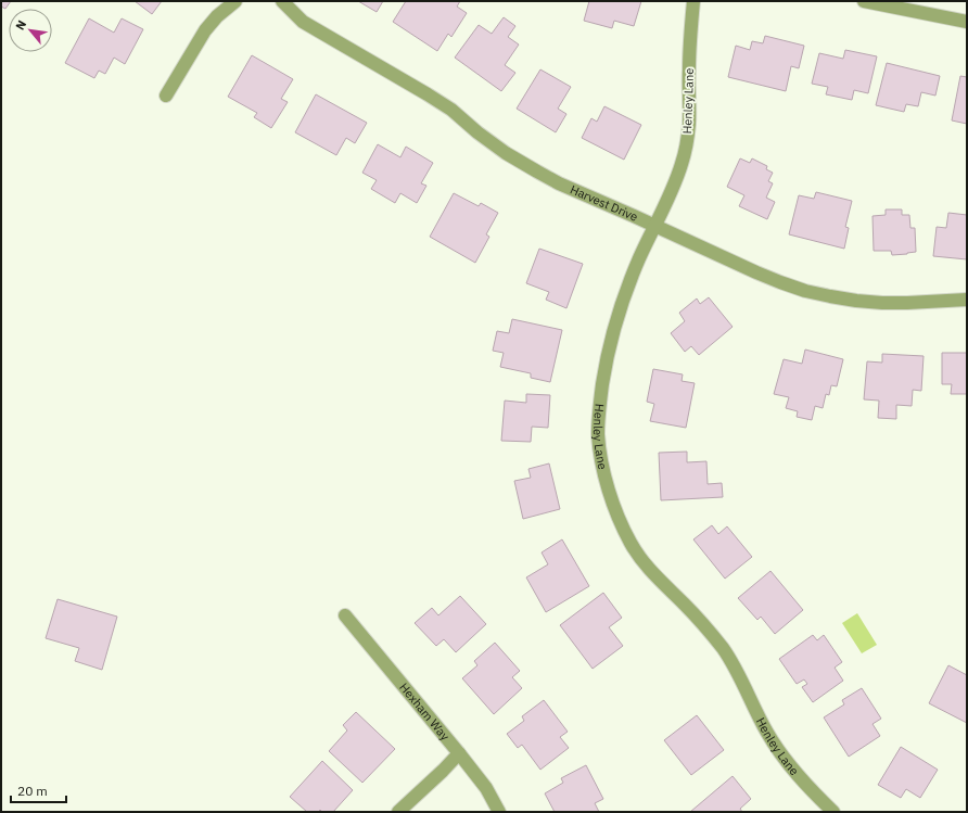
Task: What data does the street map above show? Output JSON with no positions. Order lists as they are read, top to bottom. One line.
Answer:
{"streets":{"street":["Henley Lane","Harvest Drive","Hexham Way"]},"crossings":[["Henley Lane","Harvest Drive"]],"scale_bar":"20 m","north":"top left"}
